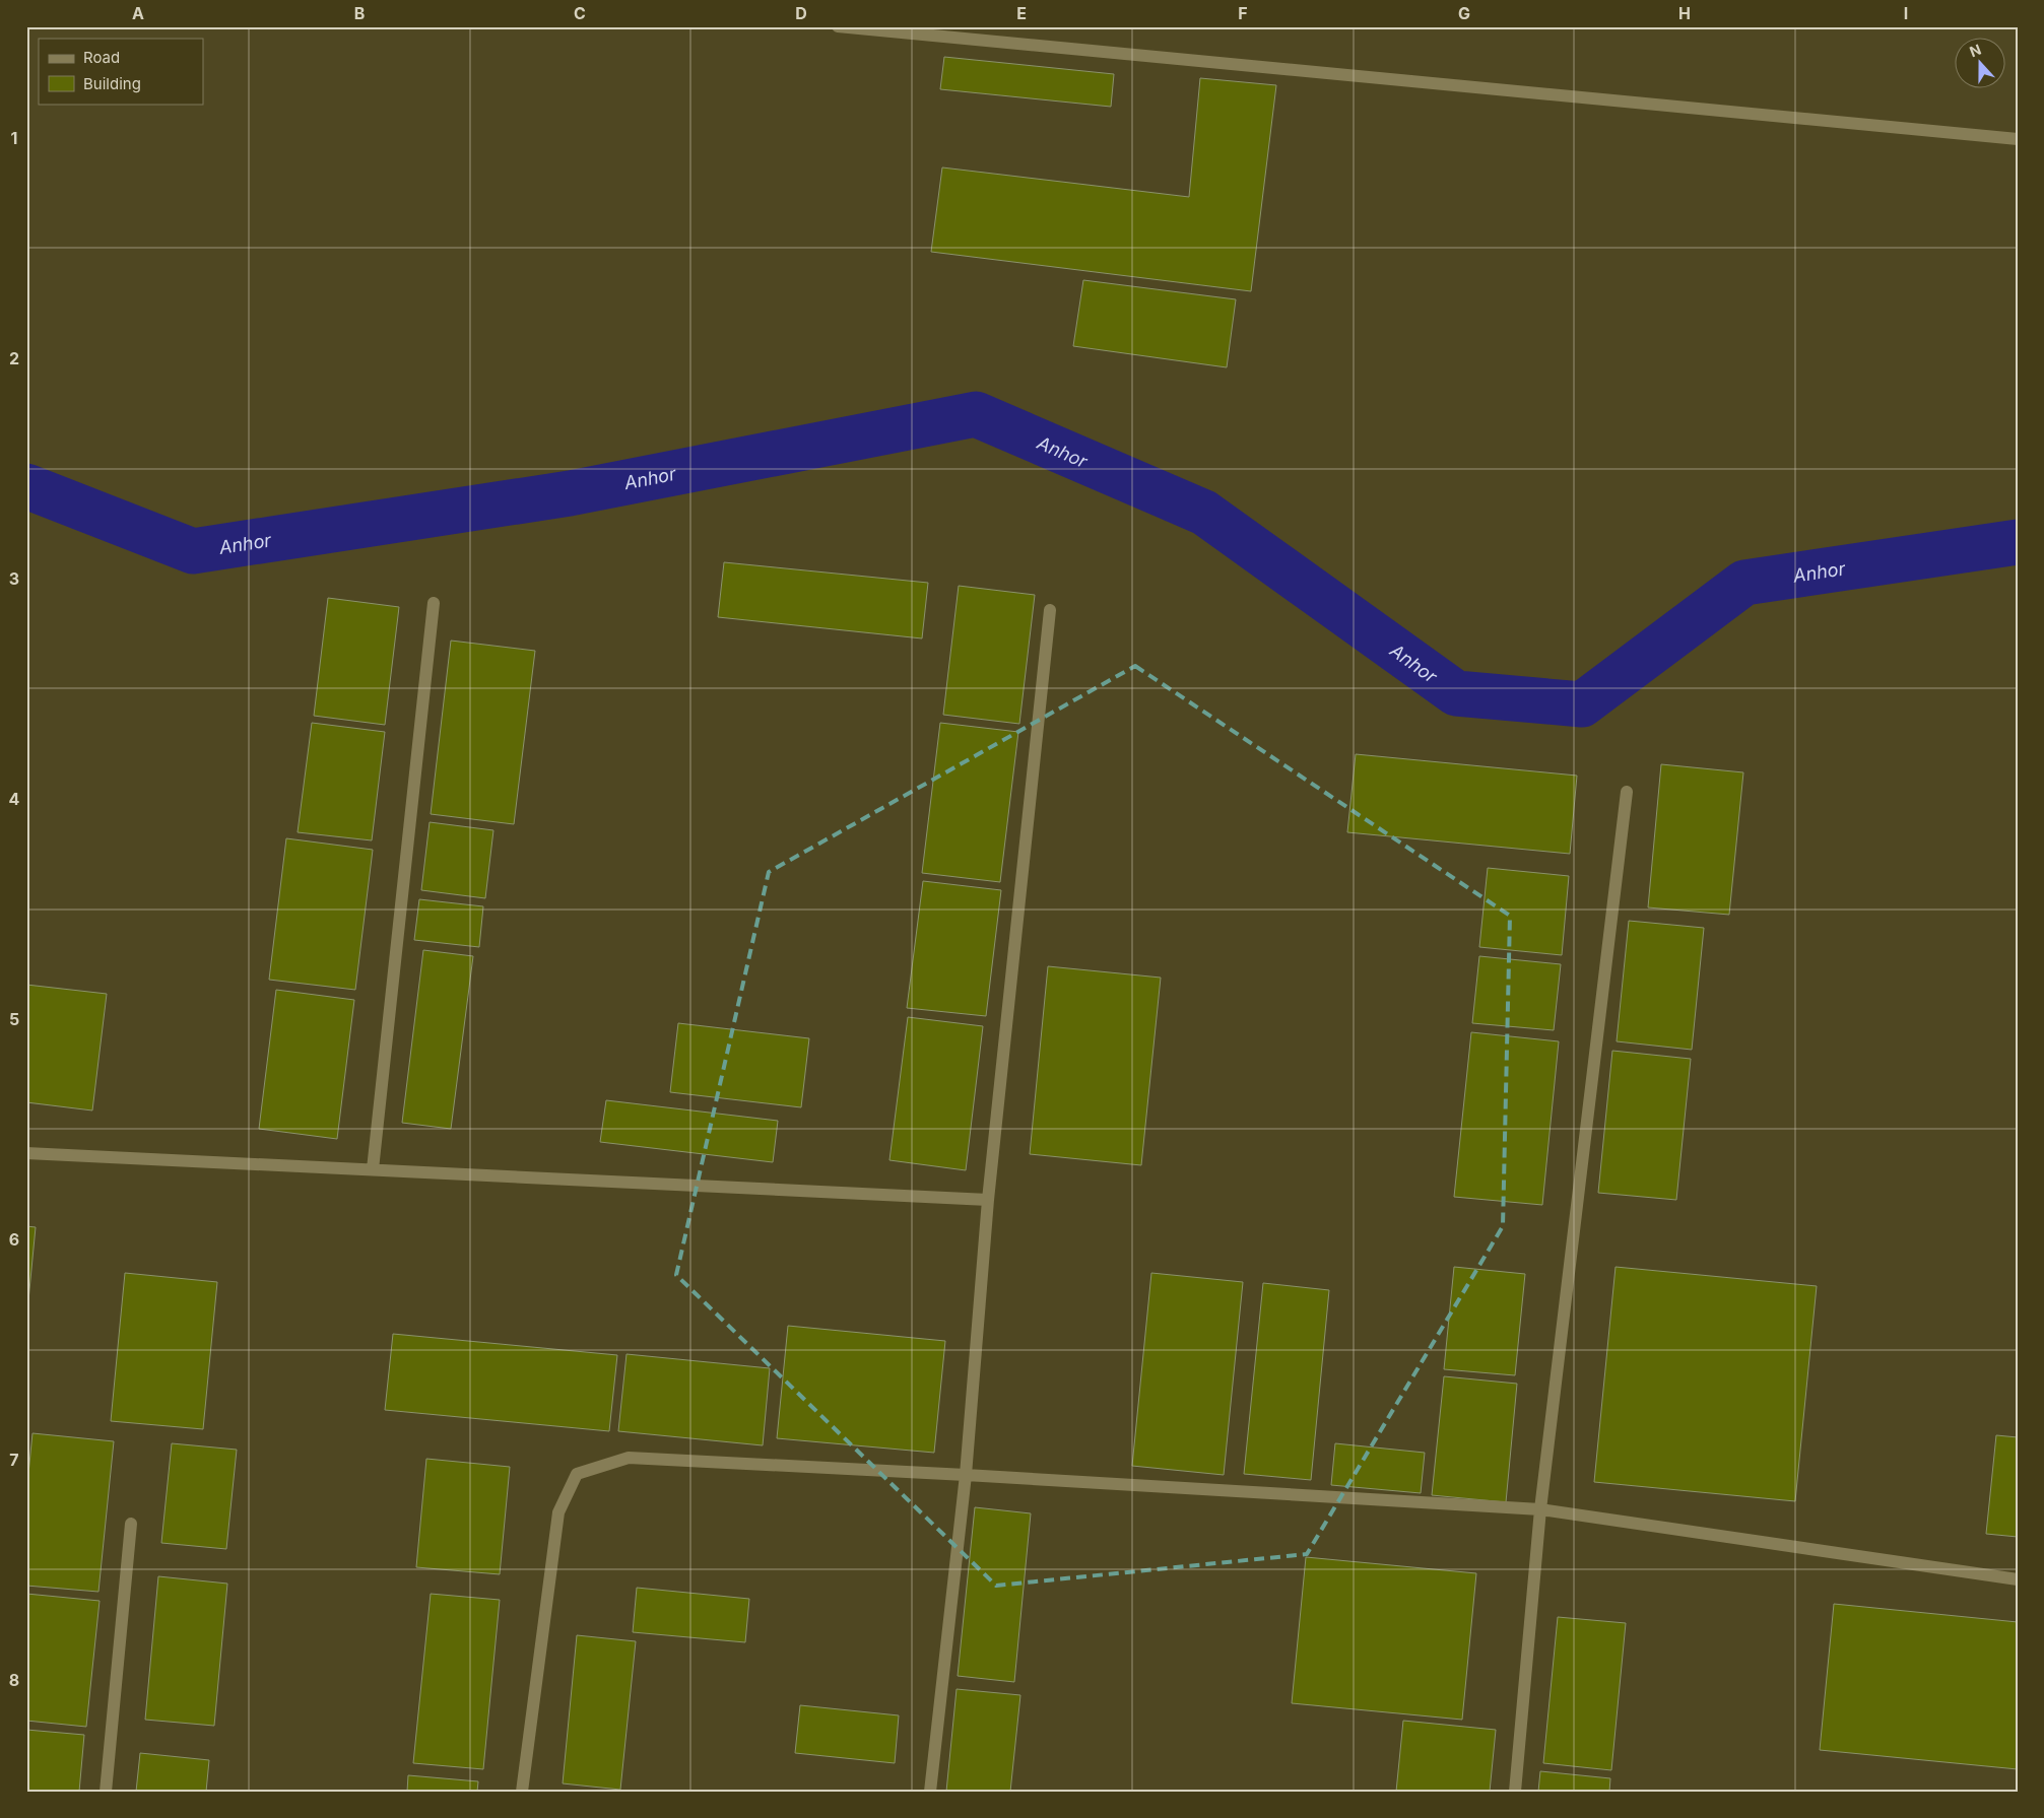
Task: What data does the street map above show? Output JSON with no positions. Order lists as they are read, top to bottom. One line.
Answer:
{"water":["Anhor"],"legend":["Road","Building"],"north":"top","grid":{"columns":["A","B","C","D","E","F","G","H","I"],"rows":["1","2","3","4","5","6","7","8"]}}
